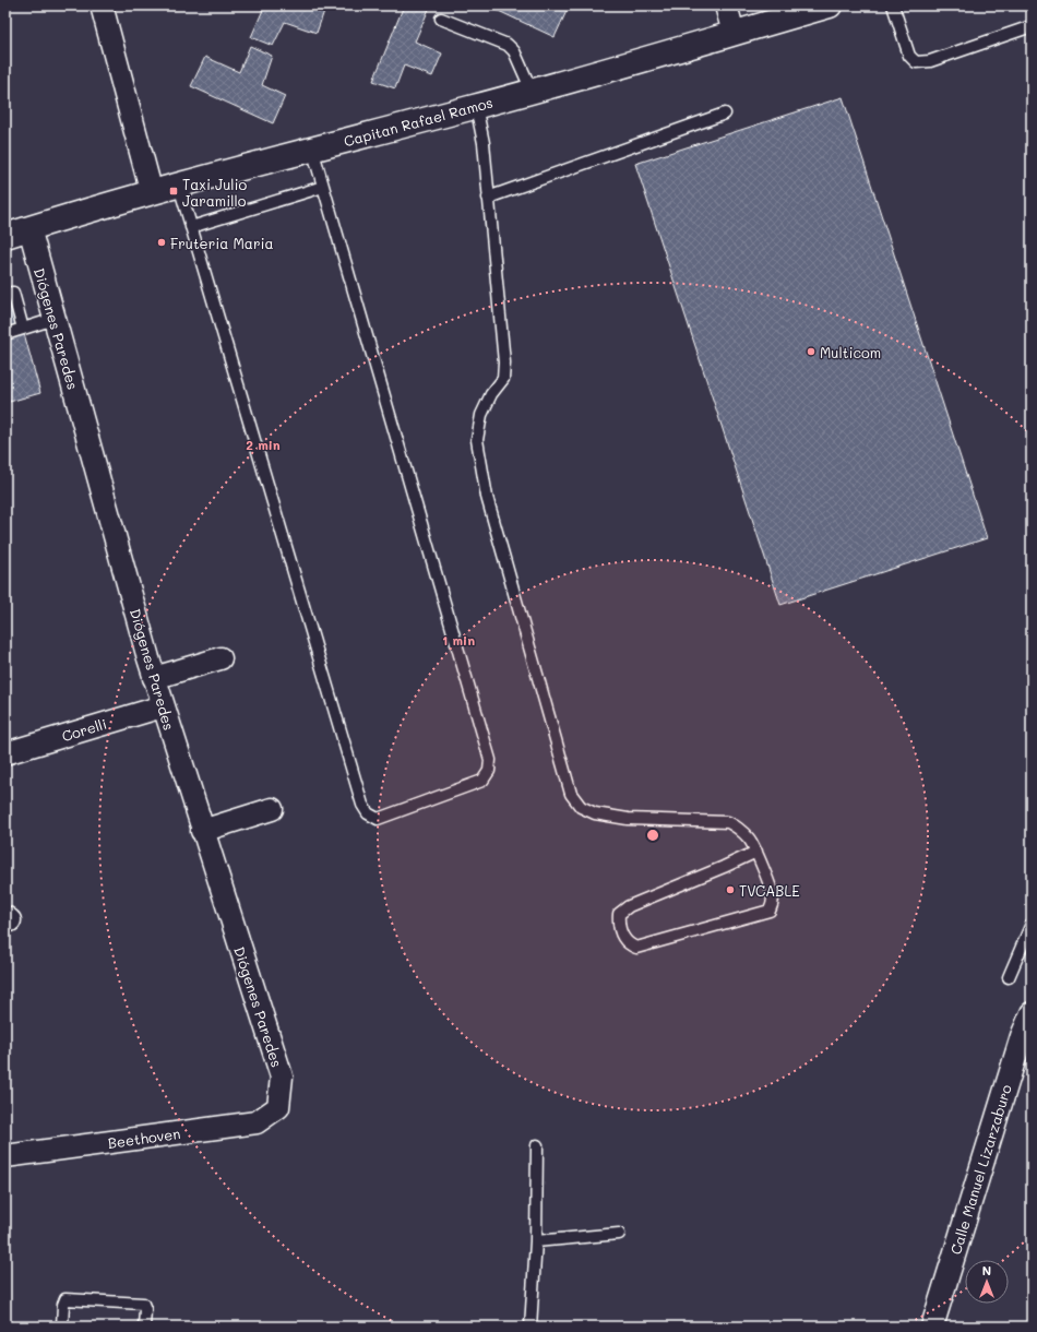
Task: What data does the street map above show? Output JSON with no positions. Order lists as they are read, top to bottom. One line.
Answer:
{"streets":{"street":["Capitan Rafael Ramos","Diógenes Paredes","Corelli","Beethoven","Calle Manuel Lizarzaburo"]},"crossings":[["Capitan Rafael Ramos","Diógenes Paredes"],["Diógenes Paredes","Corelli"],["Diógenes Paredes","Beethoven"]],"places":{"transit":["Taxi Julio Jaramillo"],"other":["Fruteria Maria","Multicom","TVCABLE"]},"north":"top","rings":["2 min","1 min"]}
